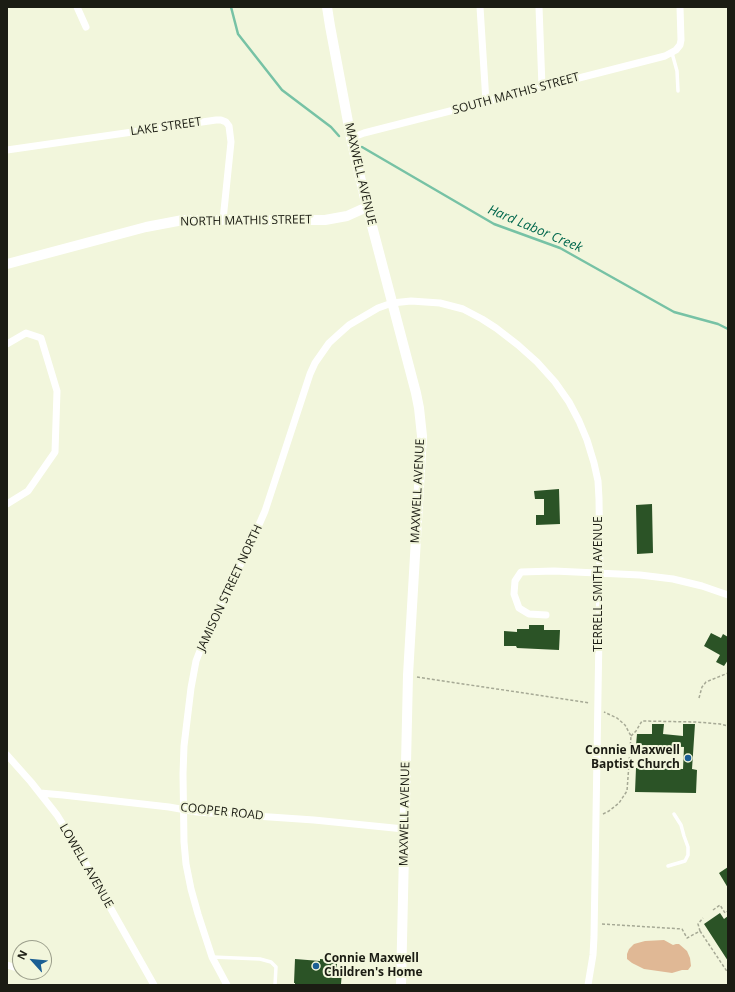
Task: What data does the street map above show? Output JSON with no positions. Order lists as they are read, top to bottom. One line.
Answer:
{"streets":{"main road":["MAXWELL AVENUE","NORTH MATHIS STREET"],"street":["SOUTH MATHIS STREET","LAKE STREET","TERRELL SMITH AVENUE","JAMISON STREET NORTH","COOPER ROAD","LOWELL AVENUE"]},"crossings":[["SOUTH MATHIS STREET","MAXWELL AVENUE"],["LAKE STREET","NORTH MATHIS STREET"],["MAXWELL AVENUE","NORTH MATHIS STREET"],["MAXWELL AVENUE","TERRELL SMITH AVENUE"],["MAXWELL AVENUE","JAMISON STREET NORTH"],["MAXWELL AVENUE","COOPER ROAD"],["TERRELL SMITH AVENUE","JAMISON STREET NORTH"],["JAMISON STREET NORTH","COOPER ROAD"],["COOPER ROAD","LOWELL AVENUE"]],"water":["Hard Labor Creek"],"places":["Connie Maxwell Baptist Church","Connie Maxwell Children's Home"],"north":"top left"}
